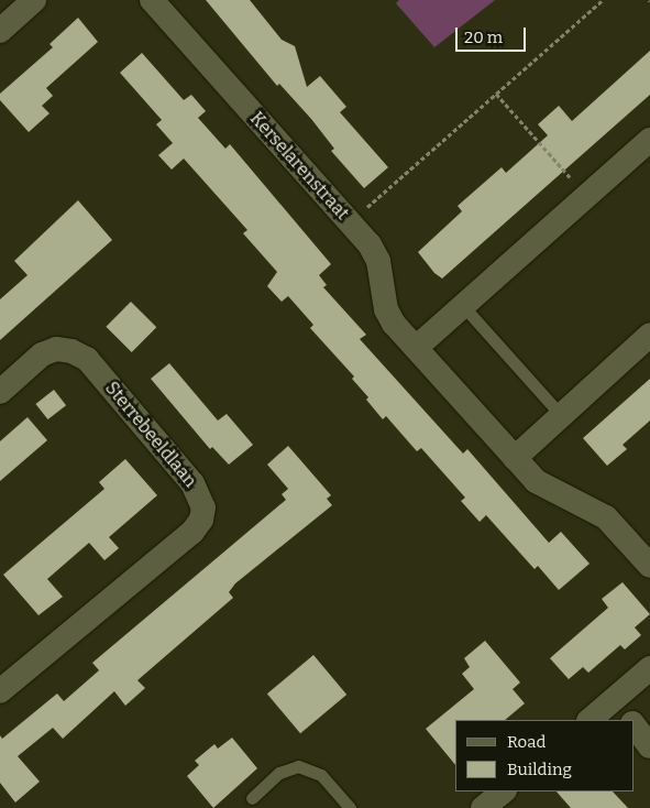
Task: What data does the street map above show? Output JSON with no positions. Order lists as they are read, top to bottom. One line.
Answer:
{"streets":{"street":["Kerselarenstraat","Sterrebeeldlaan"]},"legend":["Road","Building"],"scale_bar":"20 m"}
